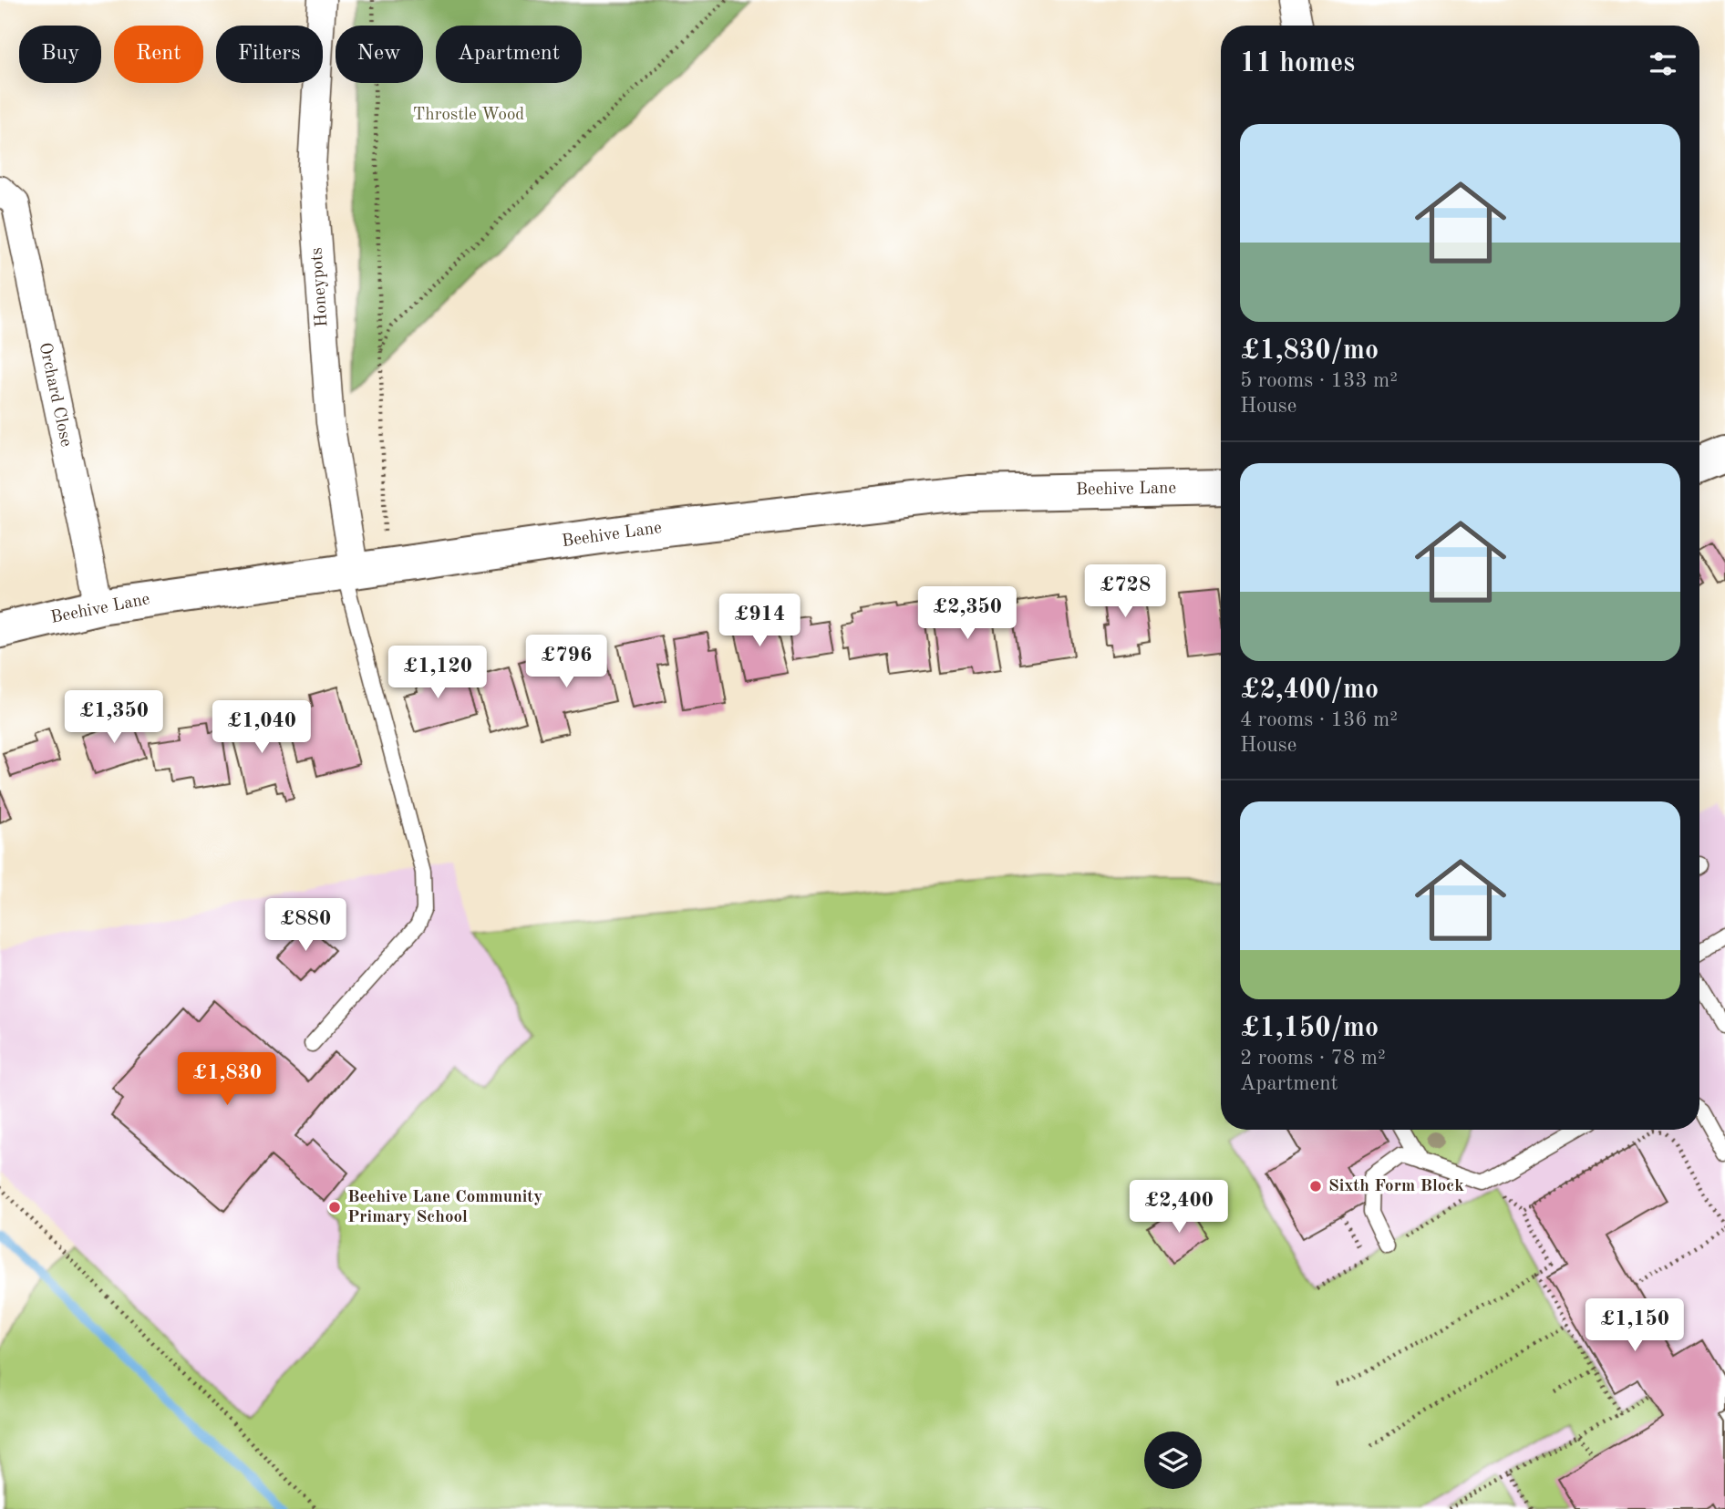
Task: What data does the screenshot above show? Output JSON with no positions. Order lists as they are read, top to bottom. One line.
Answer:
{"streets":{"main road":["Beehive Lane"],"street":["Honeypots","Orchard Close"]},"crossings":[["Honeypots","Beehive Lane"],["Orchard Close","Beehive Lane"]],"parks":["Throstle Wood"],"places":["Sixth Form Block","Beehive Lane Community Primary School"],"page":{"chip":["Buy","Rent","Filters","New","Apartment"],"heading":"11 homes","list":[{"name":"£1,830/mo","note":"5 rooms · 133 m² · House"},{"name":"£2,400/mo","note":"4 rooms · 136 m² · House"},{"name":"£1,150/mo","note":"2 rooms · 78 m² · Apartment"}],"price":["£728","£2,350","£914","£796","£1,120","£1,350","£1,040","£880","£1,830","£2,400","£1,150"]}}
